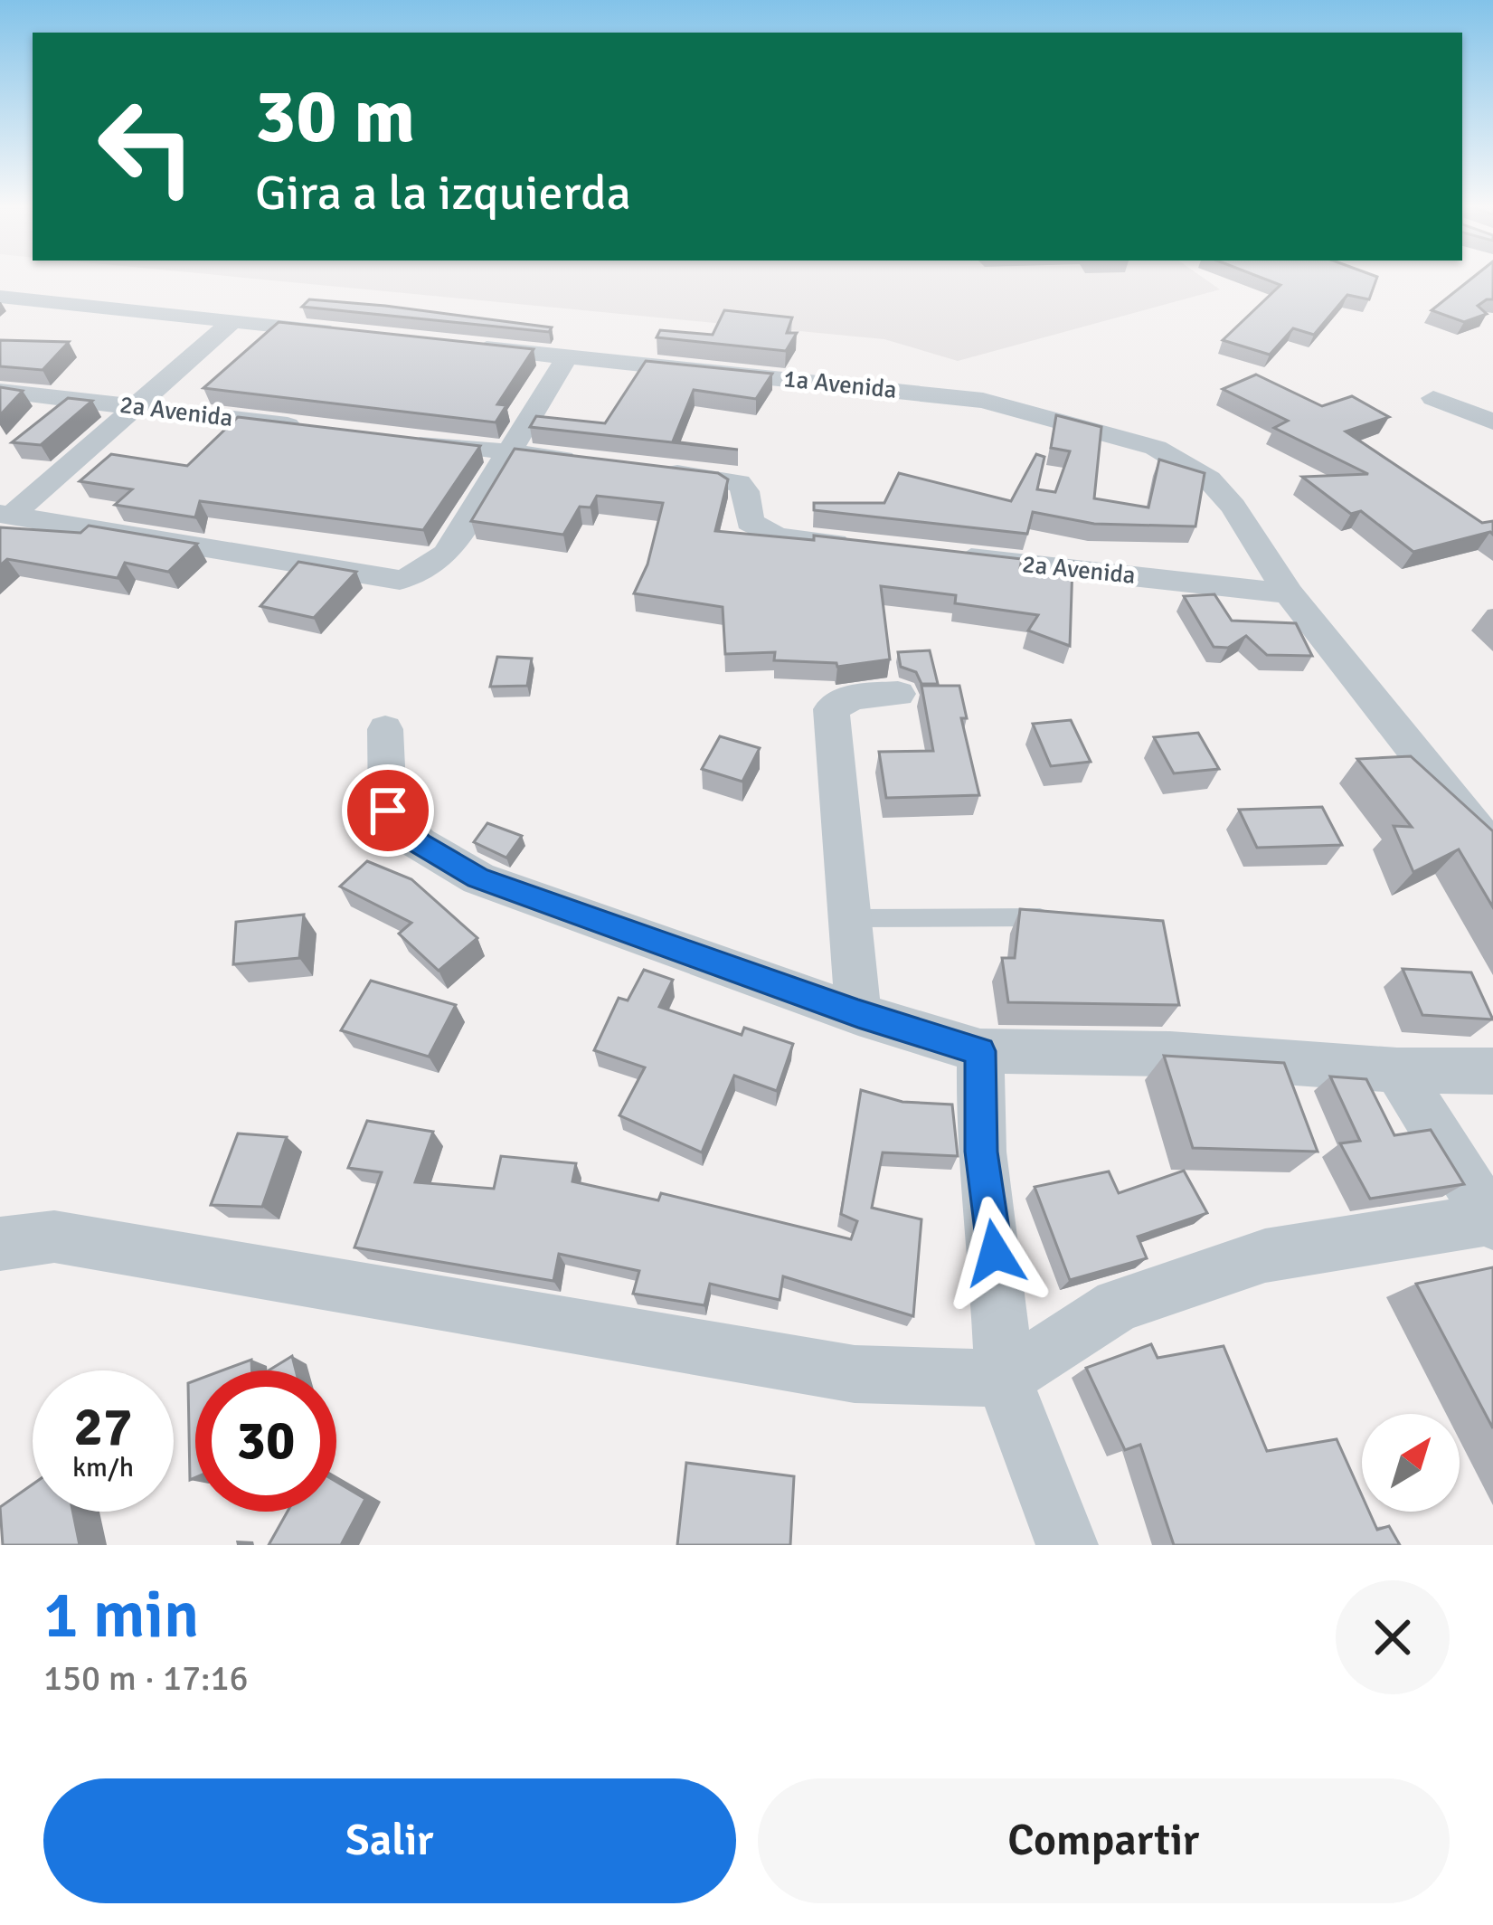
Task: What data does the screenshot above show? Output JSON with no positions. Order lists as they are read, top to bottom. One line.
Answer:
{"streets":{"street":["1a Avenida","2a Avenida"]},"crossings":[["1a Avenida","2a Avenida"]],"north":"top right","page":{"turn":["30 m","Gira a la izquierda"],"speed":"27 km/h","limit":"30","heading":["1 min","150 m · 17:16"],"buttons":["Salir","Compartir"]}}
